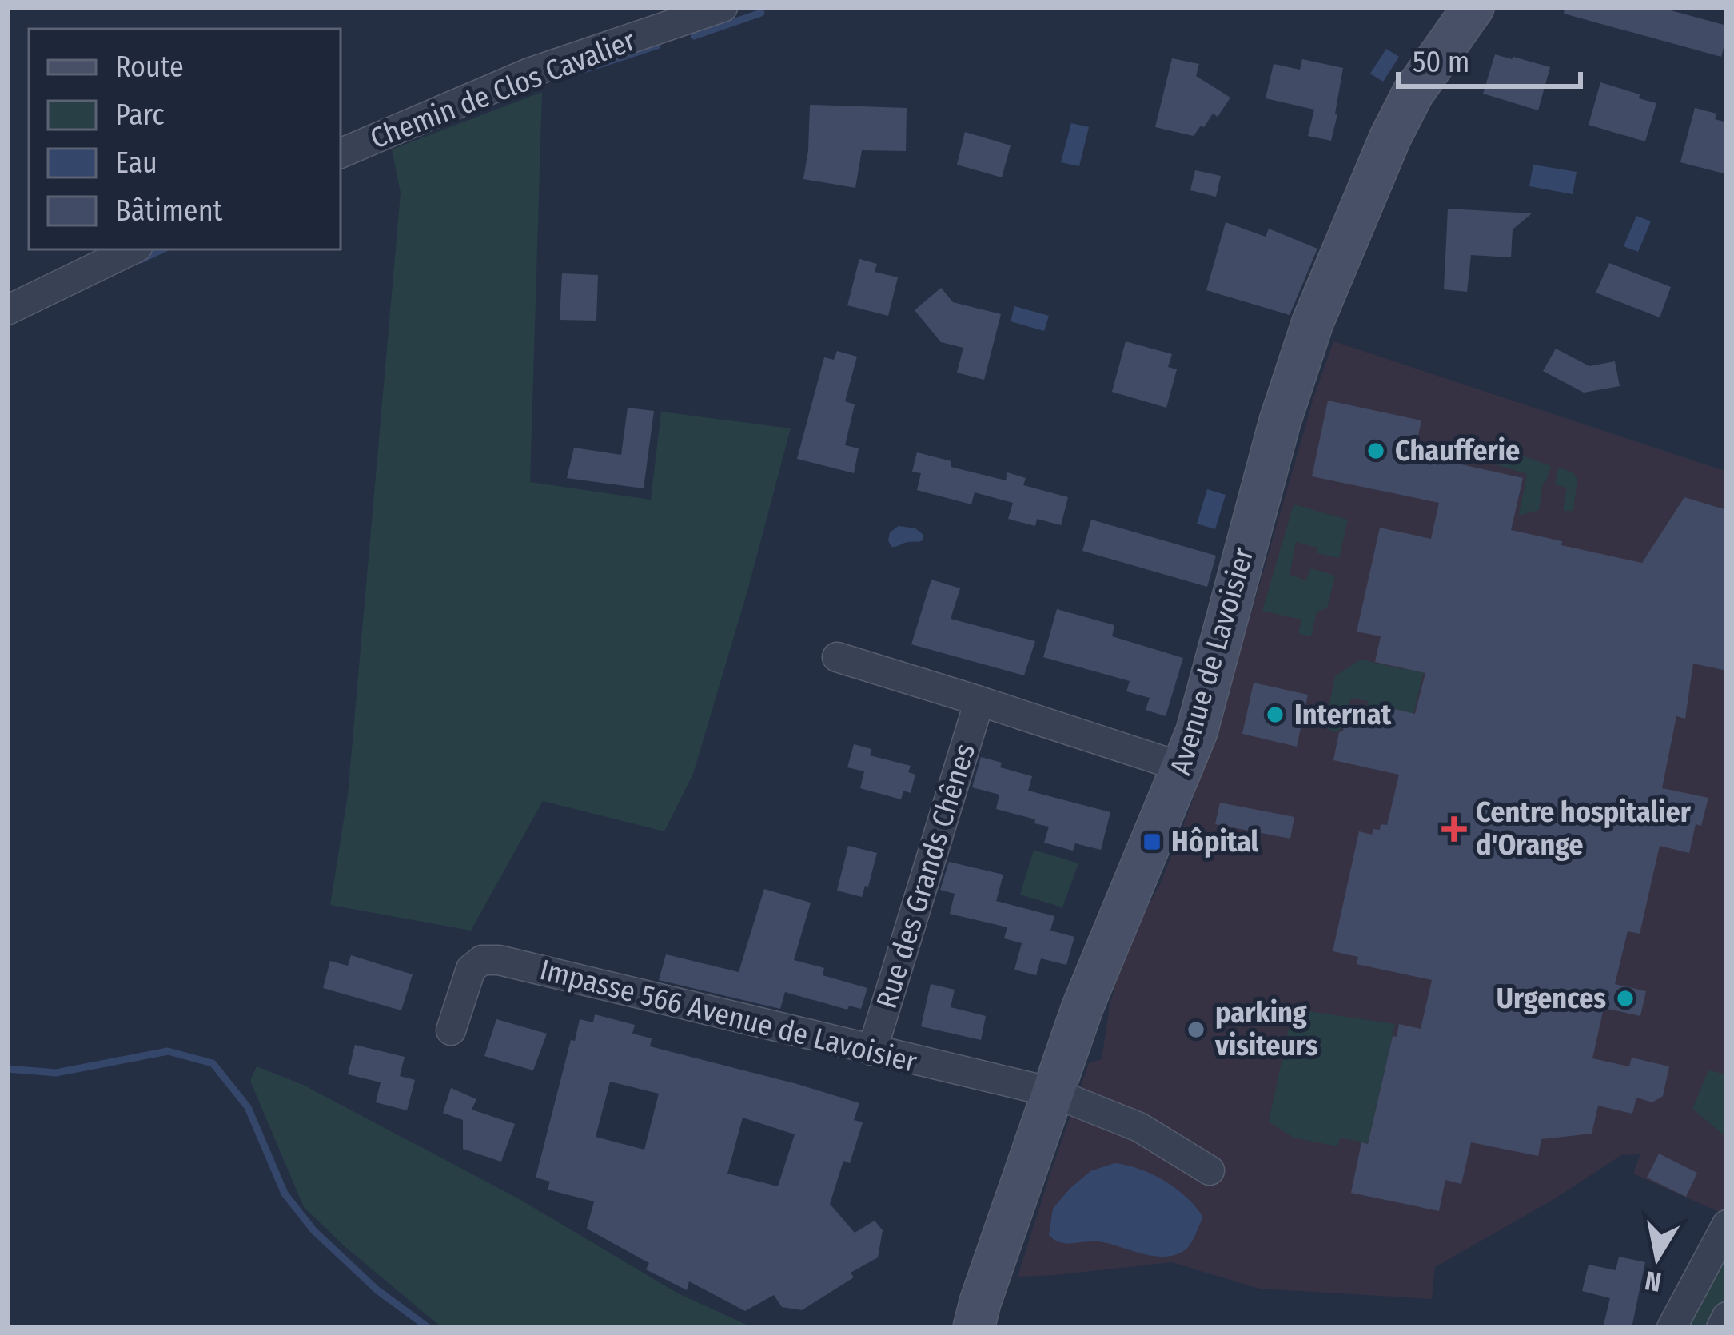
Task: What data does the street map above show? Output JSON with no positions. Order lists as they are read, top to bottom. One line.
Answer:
{"streets":{"street":["Chemin de Clos Cavalier","Avenue de Lavoisier","Rue des Grands Chênes","Impasse 566 Avenue de Lavoisier"]},"crossings":[["Avenue de Lavoisier","Impasse 566 Avenue de Lavoisier"],["Rue des Grands Chênes","Impasse 566 Avenue de Lavoisier"]],"places":{"other":["Chaufferie","Internat","Urgences","parking visiteurs"],"health":["Centre hospitalier d'Orange"],"transit":["Hôpital"]},"legend":["Route","Parc","Eau","Bâtiment"],"scale_bar":"50 m","north":"bottom"}
